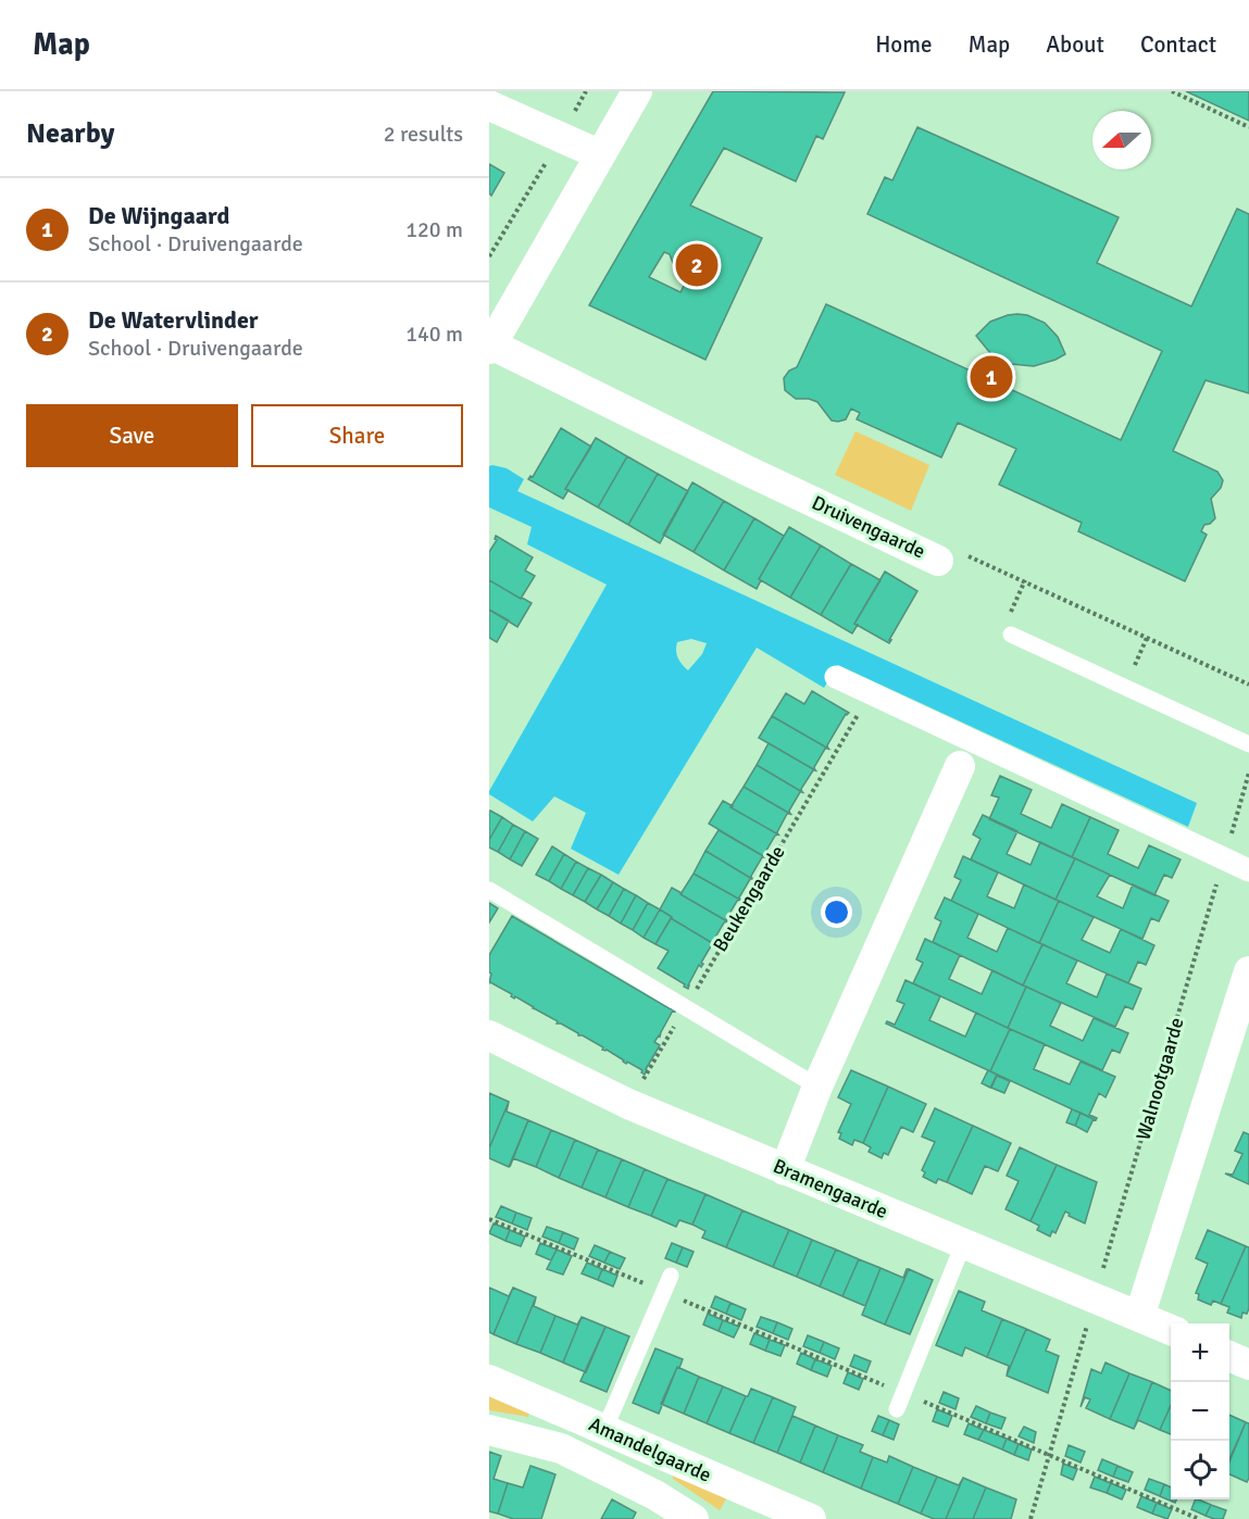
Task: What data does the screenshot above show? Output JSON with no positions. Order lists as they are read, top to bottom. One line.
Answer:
{"streets":{"street":["Druivengaarde","Bramengaarde","Amandelgaarde"],"path":["Beukengaarde","Walnootgaarde"]},"crossings":[["Beukengaarde","Bramengaarde"],["Walnootgaarde","Bramengaarde"]],"north":"left","page":{"header":"Map","nav":["Home","Map","About","Contact"],"heading":["Nearby","2 results"],"list":[{"mark":"1","name":"De Wijngaard","note":"School · Druivengaarde","value":"120 m"},{"mark":"2","name":"De Watervlinder","note":"School · Druivengaarde","value":"140 m"}],"pins":["2","1"],"buttons":["Save","Share"],"map_buttons":["+","−"]}}
